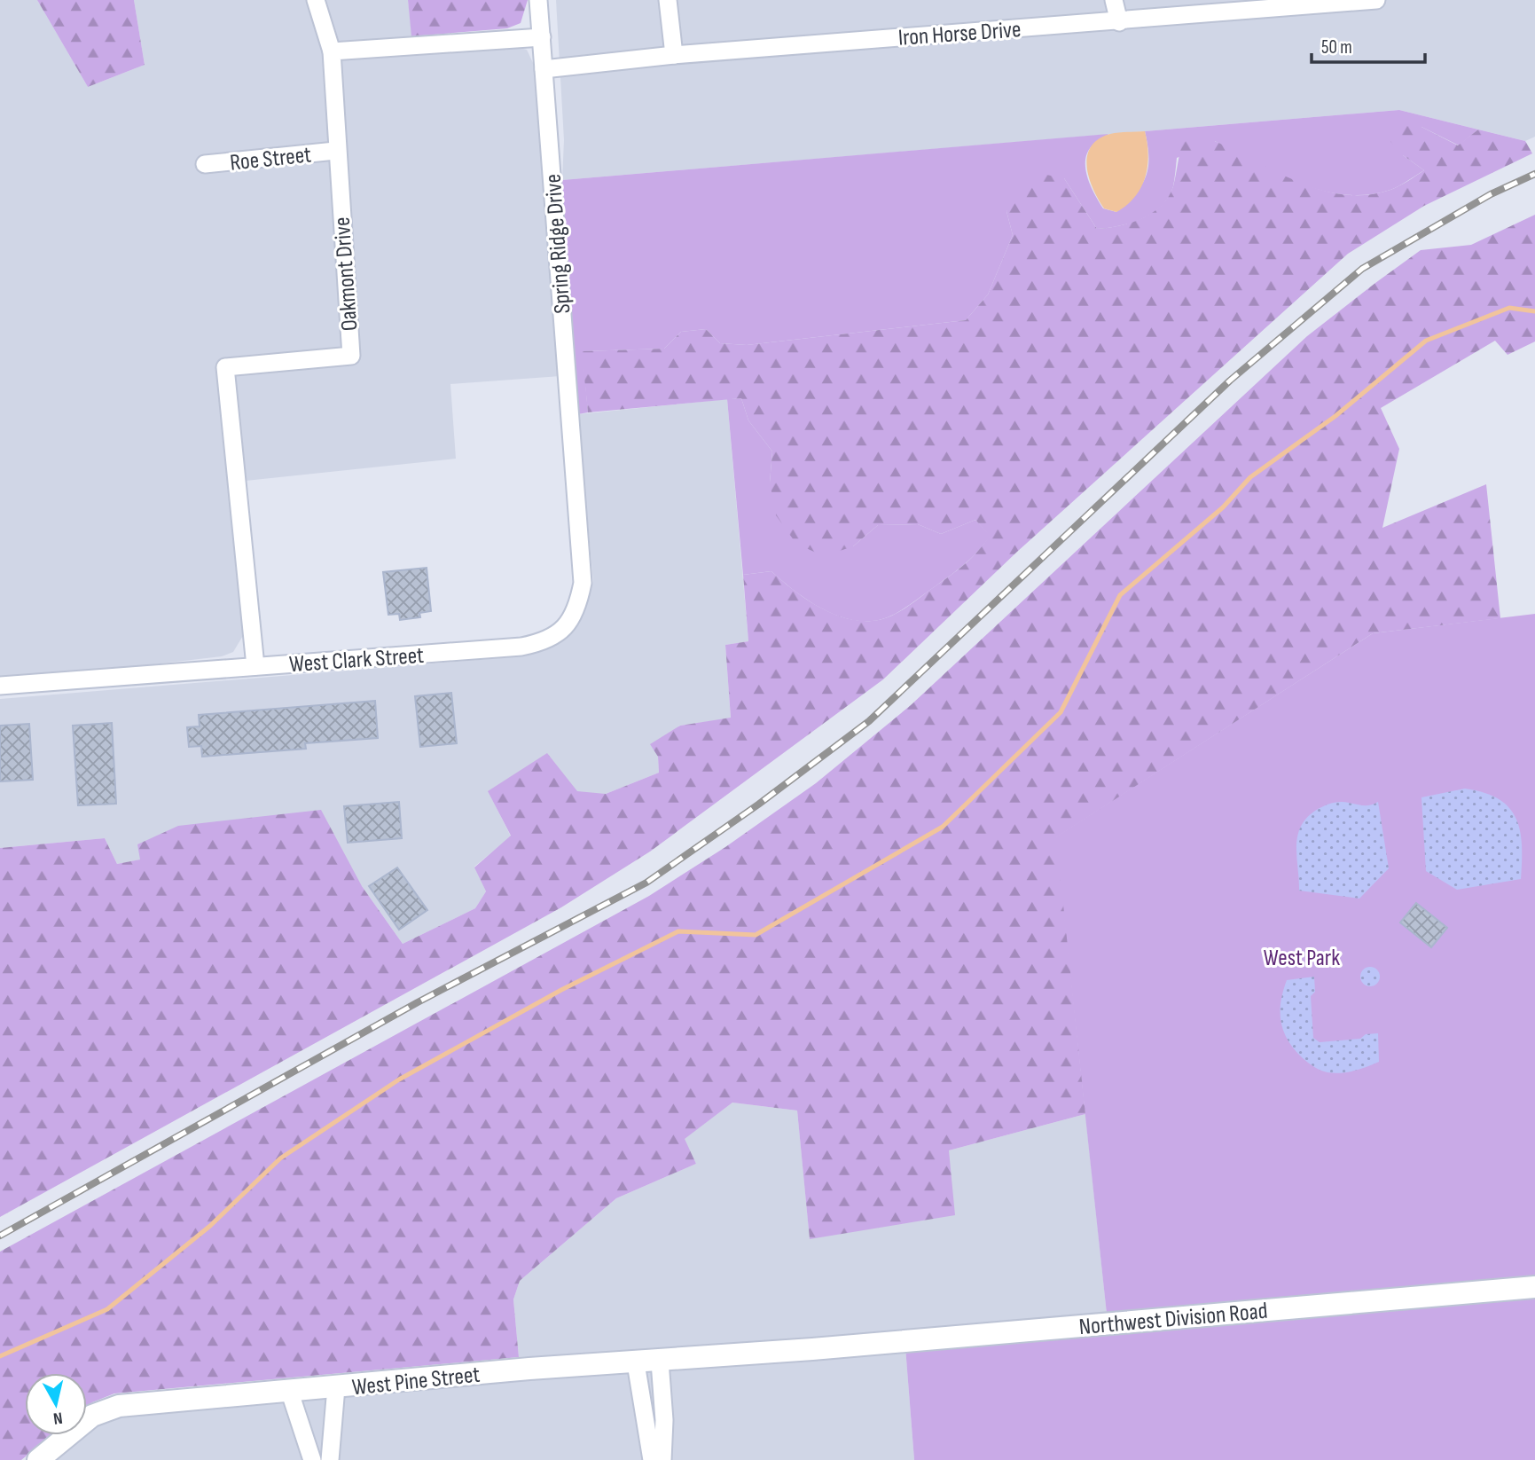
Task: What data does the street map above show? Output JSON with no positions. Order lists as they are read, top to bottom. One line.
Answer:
{"streets":{"street":["Iron Horse Drive","Roe Street","Spring Ridge Drive","Oakmont Drive","West Clark Street","Northwest Division Road","West Pine Street"]},"crossings":[["Iron Horse Drive","Spring Ridge Drive"],["Roe Street","Oakmont Drive"],["Spring Ridge Drive","West Clark Street"],["Oakmont Drive","West Clark Street"],["Northwest Division Road","West Pine Street"]],"parks":["West Park"],"scale_bar":"50 m","north":"bottom"}
